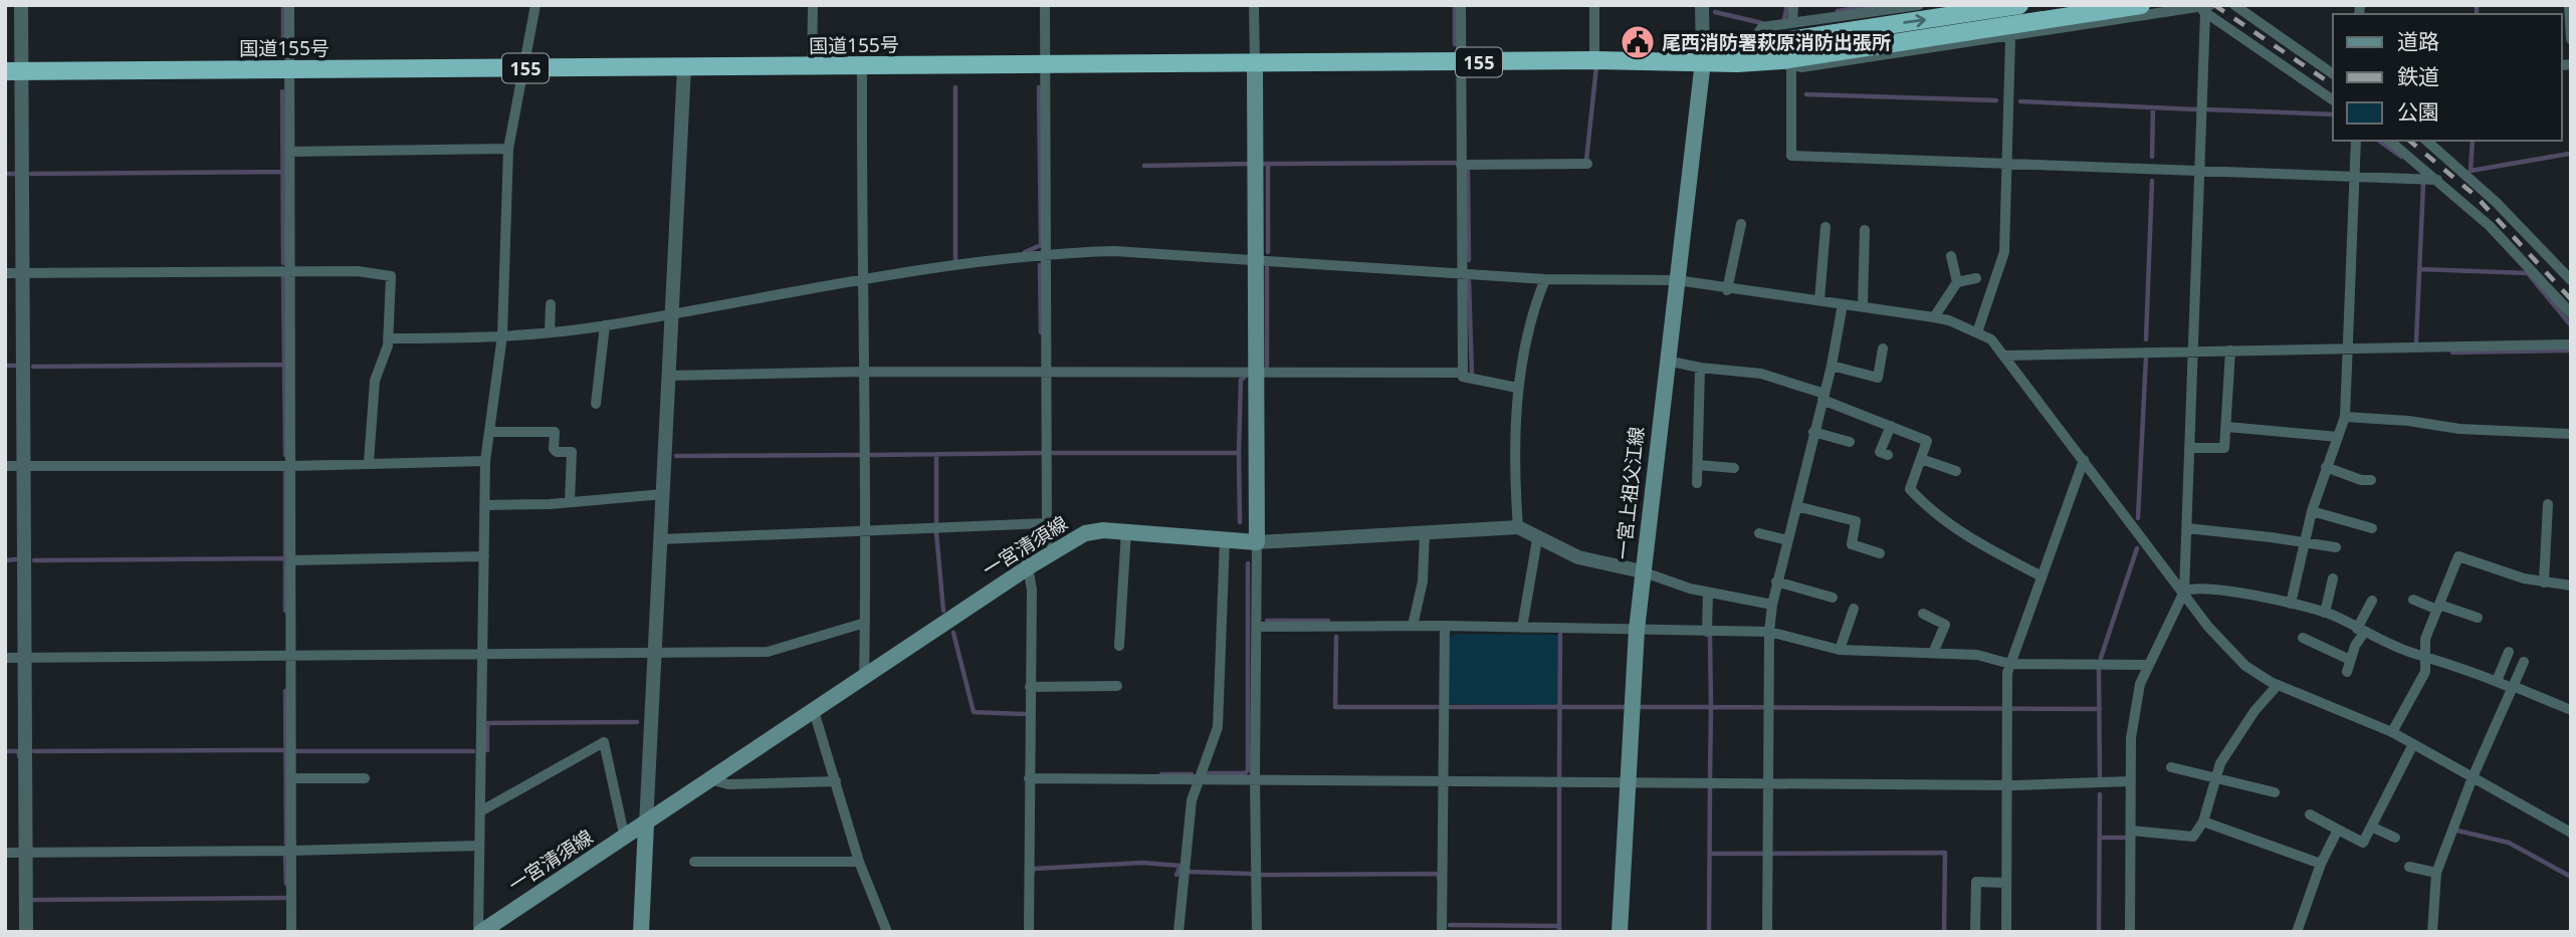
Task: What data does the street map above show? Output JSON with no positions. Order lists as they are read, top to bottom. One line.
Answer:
{"streets":{"highway":["国道155号","155"],"main road":["一宮上祖父江線","一宮清須線"]},"crossings":[["国道155号","一宮上祖父江線"]],"places":{"public building":["尾西消防署萩原消防出張所"]},"legend":["道路","鉄道","公園"]}
